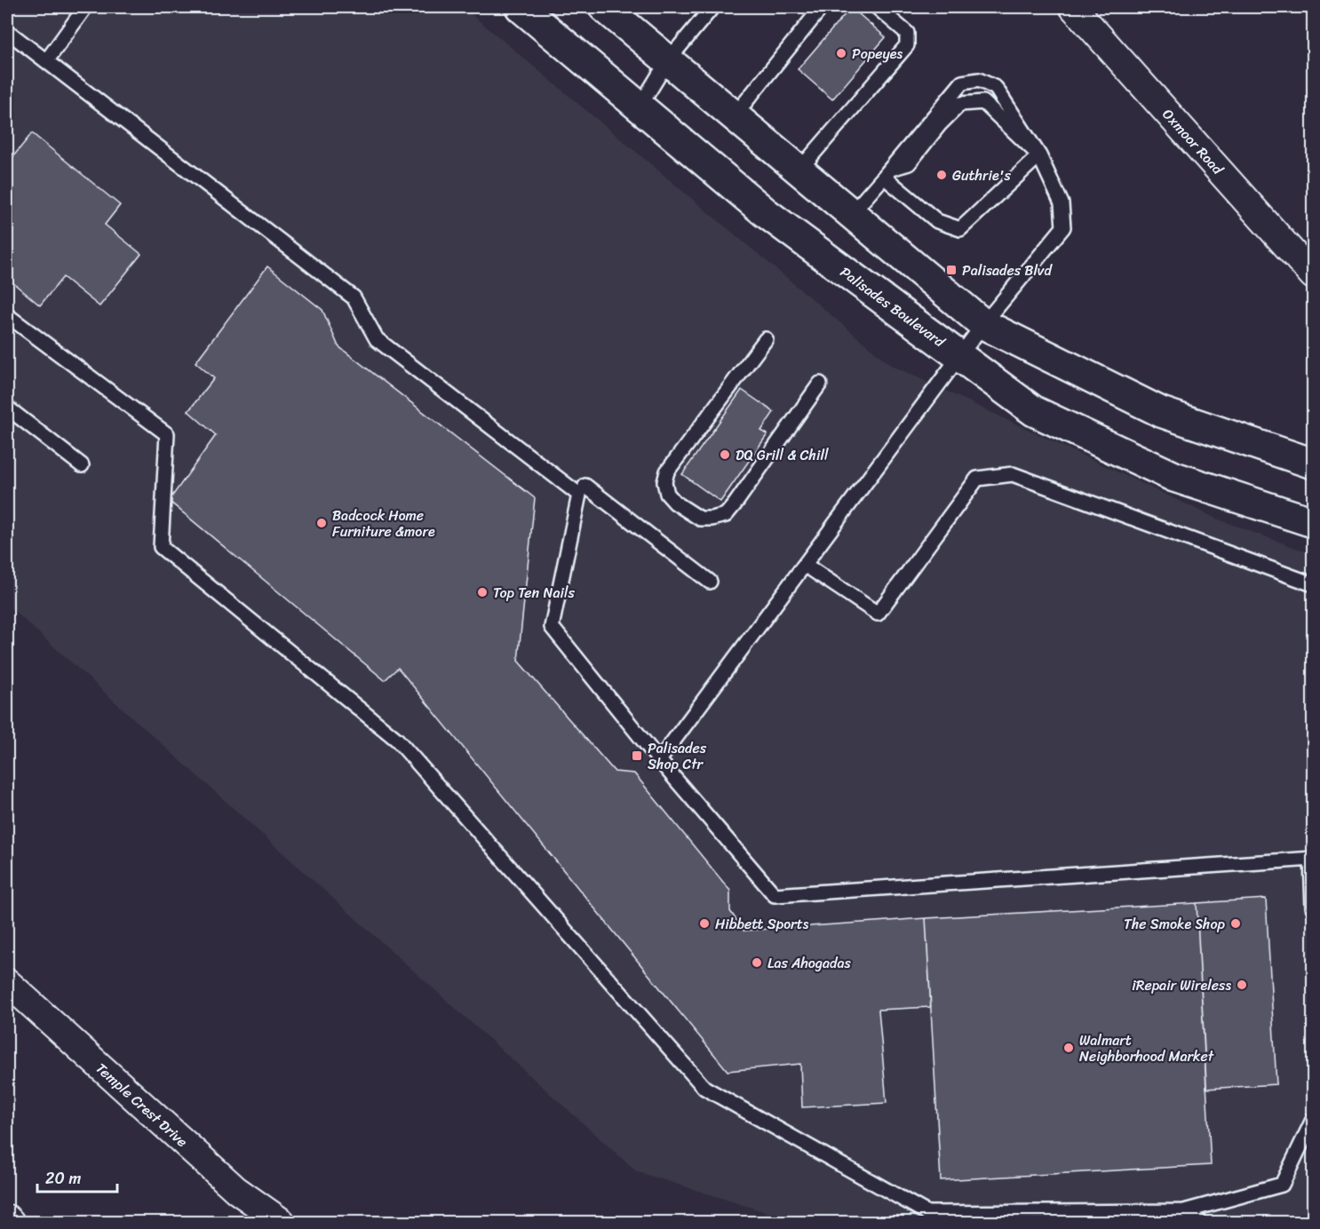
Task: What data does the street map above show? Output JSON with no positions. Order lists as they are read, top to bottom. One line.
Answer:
{"streets":{"main road":["Palisades Boulevard"],"street":["Oxmoor Road","Temple Crest Drive"]},"places":{"other":["Popeyes","Guthrie's","DQ Grill & Chill","Badcock Home Furniture &more","Top Ten Nails","Hibbett Sports","The Smoke Shop","Las Ahogadas","iRepair Wireless","Walmart Neighborhood Market"],"transit":["Palisades Blvd","Palisades Shop Ctr"]},"scale_bar":"20 m"}
